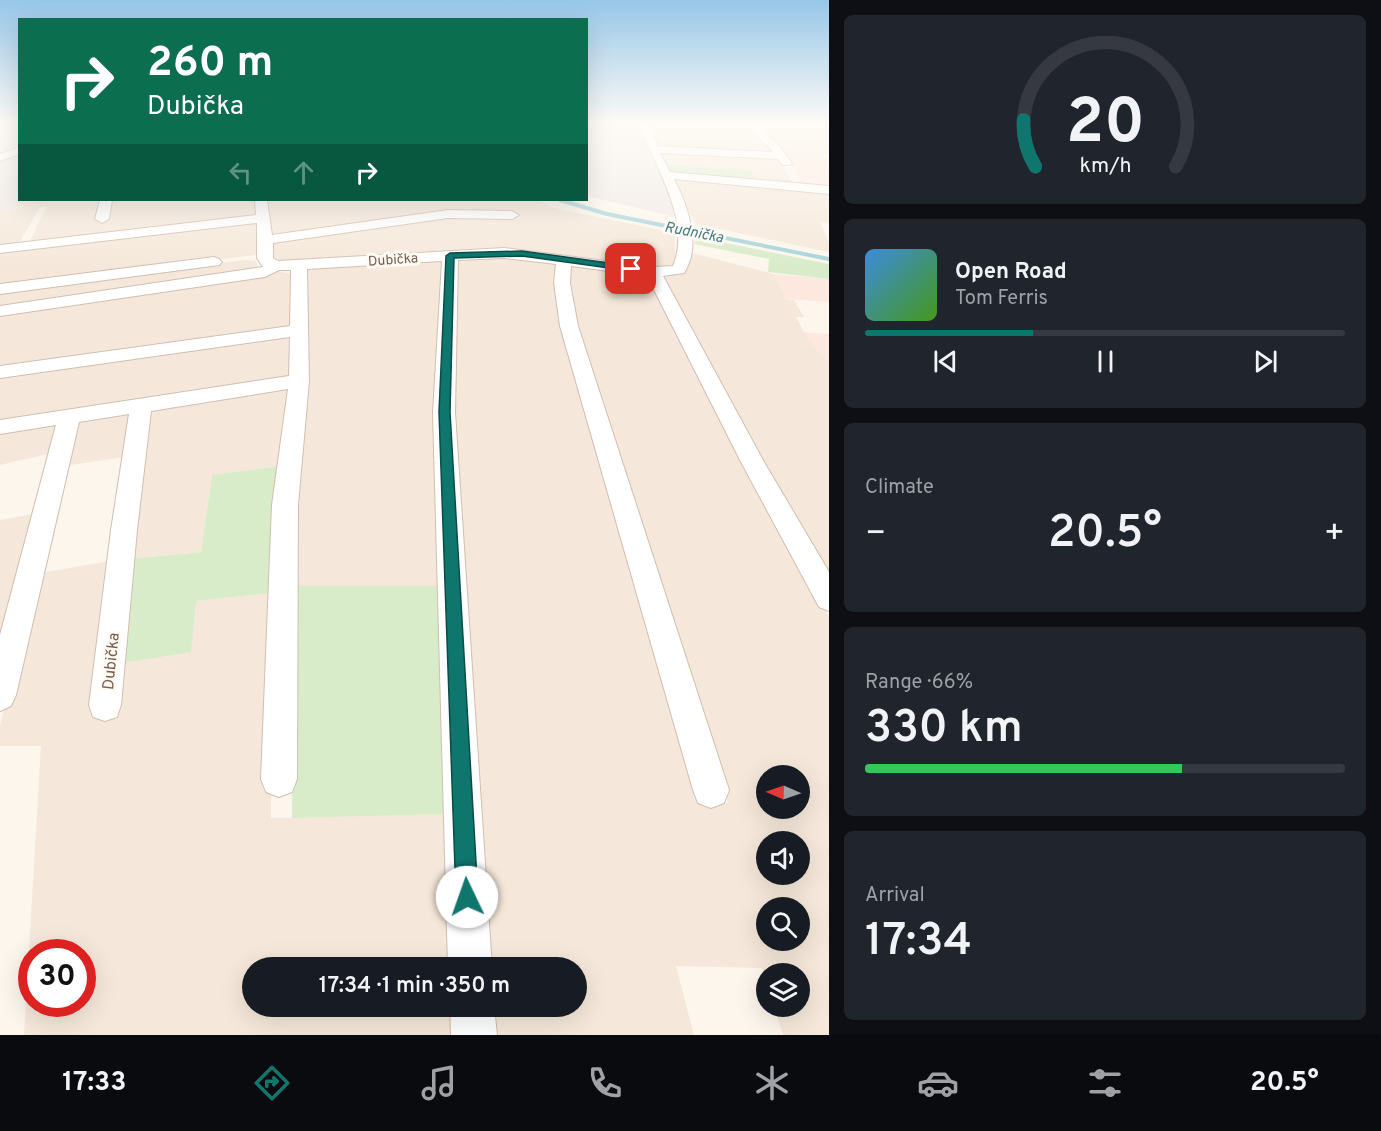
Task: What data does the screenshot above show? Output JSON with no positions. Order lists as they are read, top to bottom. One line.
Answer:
{"streets":{"street":["Dubička"]},"water":["Rudnička"],"north":"left","page":{"turn":["260 m","Dubička"],"song":["Open Road","Tom Ferris"],"tile":["Climate",["Range · 66%","330 km"],["Arrival","17:34"]],"heat":["−","20.5°","+"],"limit":"30","trip":"17:34 · 1 min · 350 m","tabs":["17:33","20.5°"],"gauge":["20","km/h"]}}
